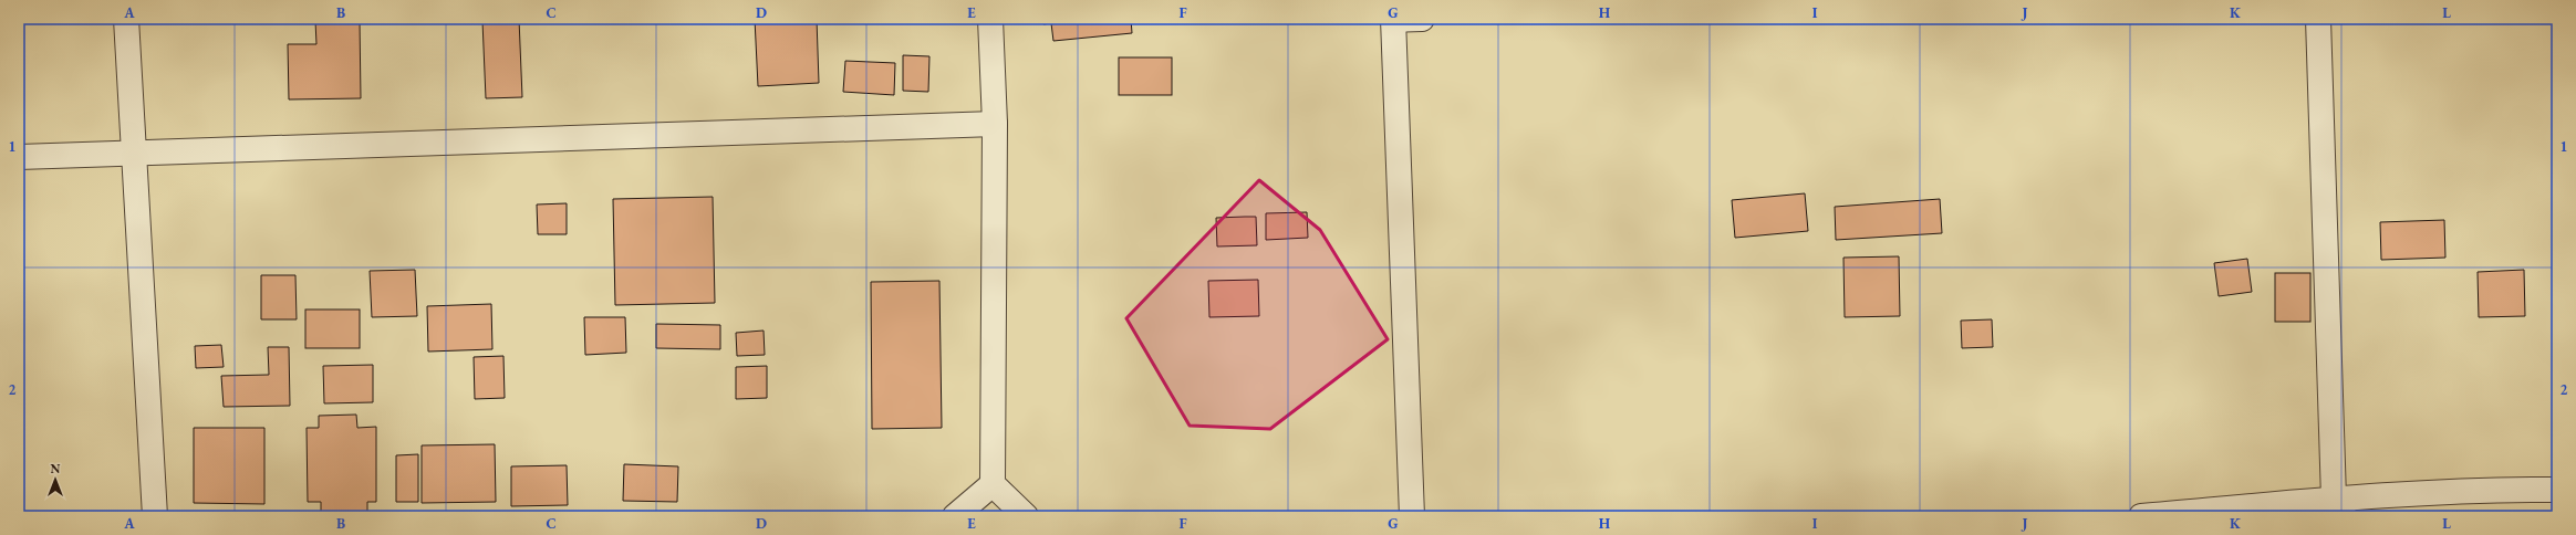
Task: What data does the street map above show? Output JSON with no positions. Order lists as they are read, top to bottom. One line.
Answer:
{"north":"top","grid":{"columns":["A","B","C","D","E","F","G","H","I","J","K","L"],"rows":["1","2"]}}
